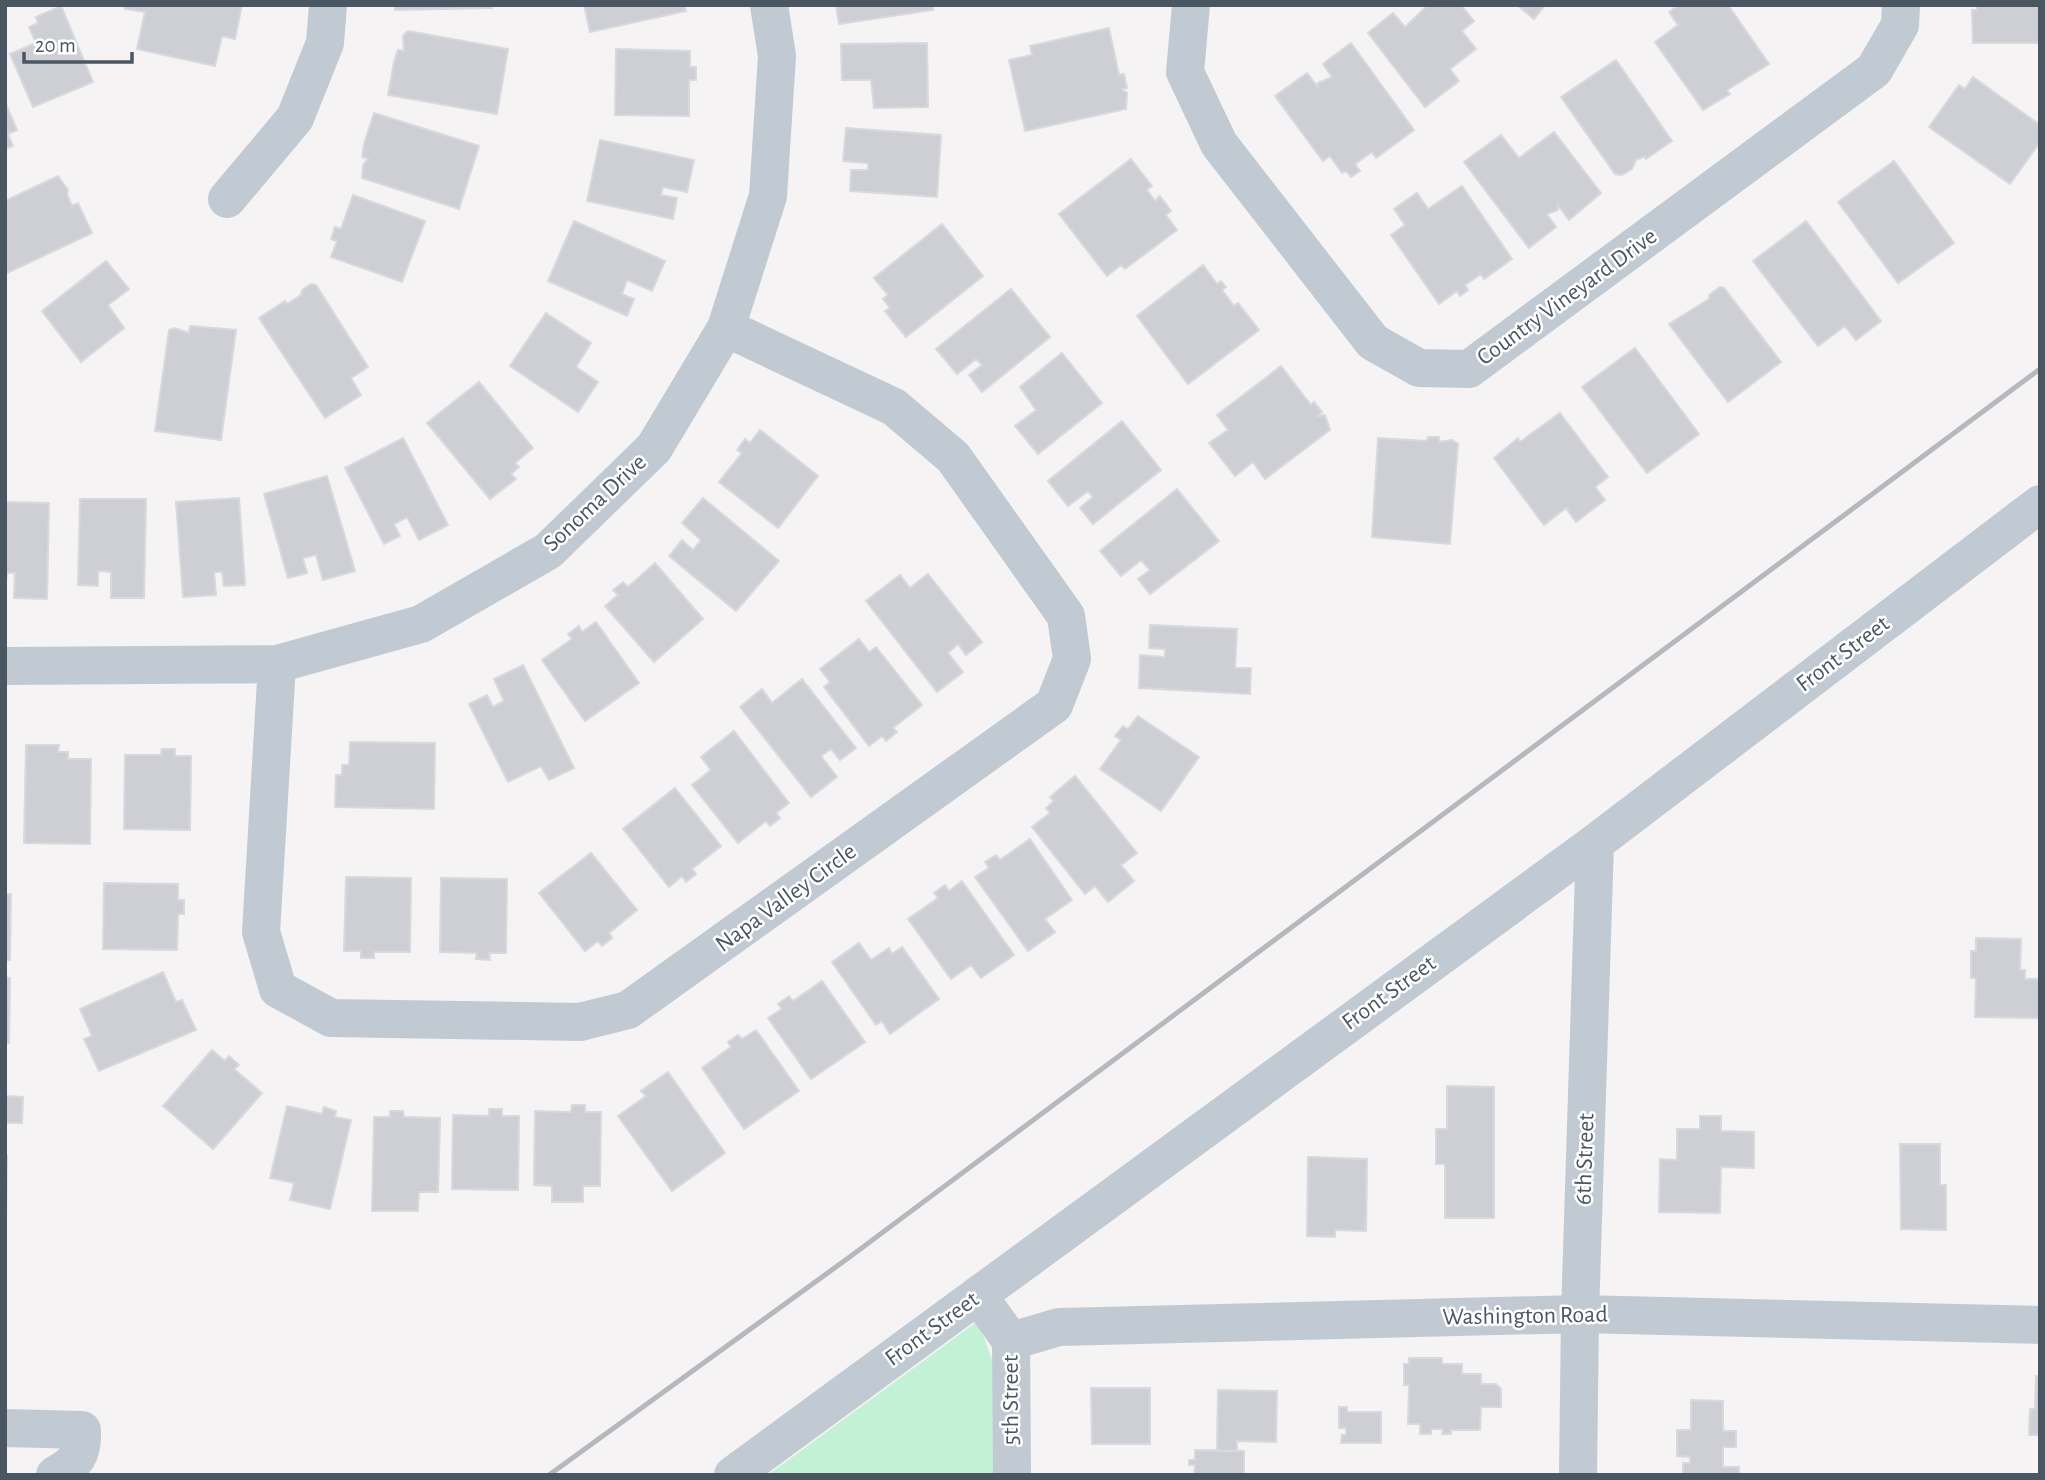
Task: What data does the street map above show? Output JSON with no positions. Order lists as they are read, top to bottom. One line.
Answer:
{"streets":{"street":["Country Vineyard Drive","Sonoma Drive","Front Street","Napa Valley Circle","6th Street","Washington Road","5th Street"]},"crossings":[["Sonoma Drive","Napa Valley Circle"],["Front Street","6th Street"],["Front Street","5th Street"],["6th Street","Washington Road"],["Washington Road","5th Street"]],"scale_bar":"20 m"}
